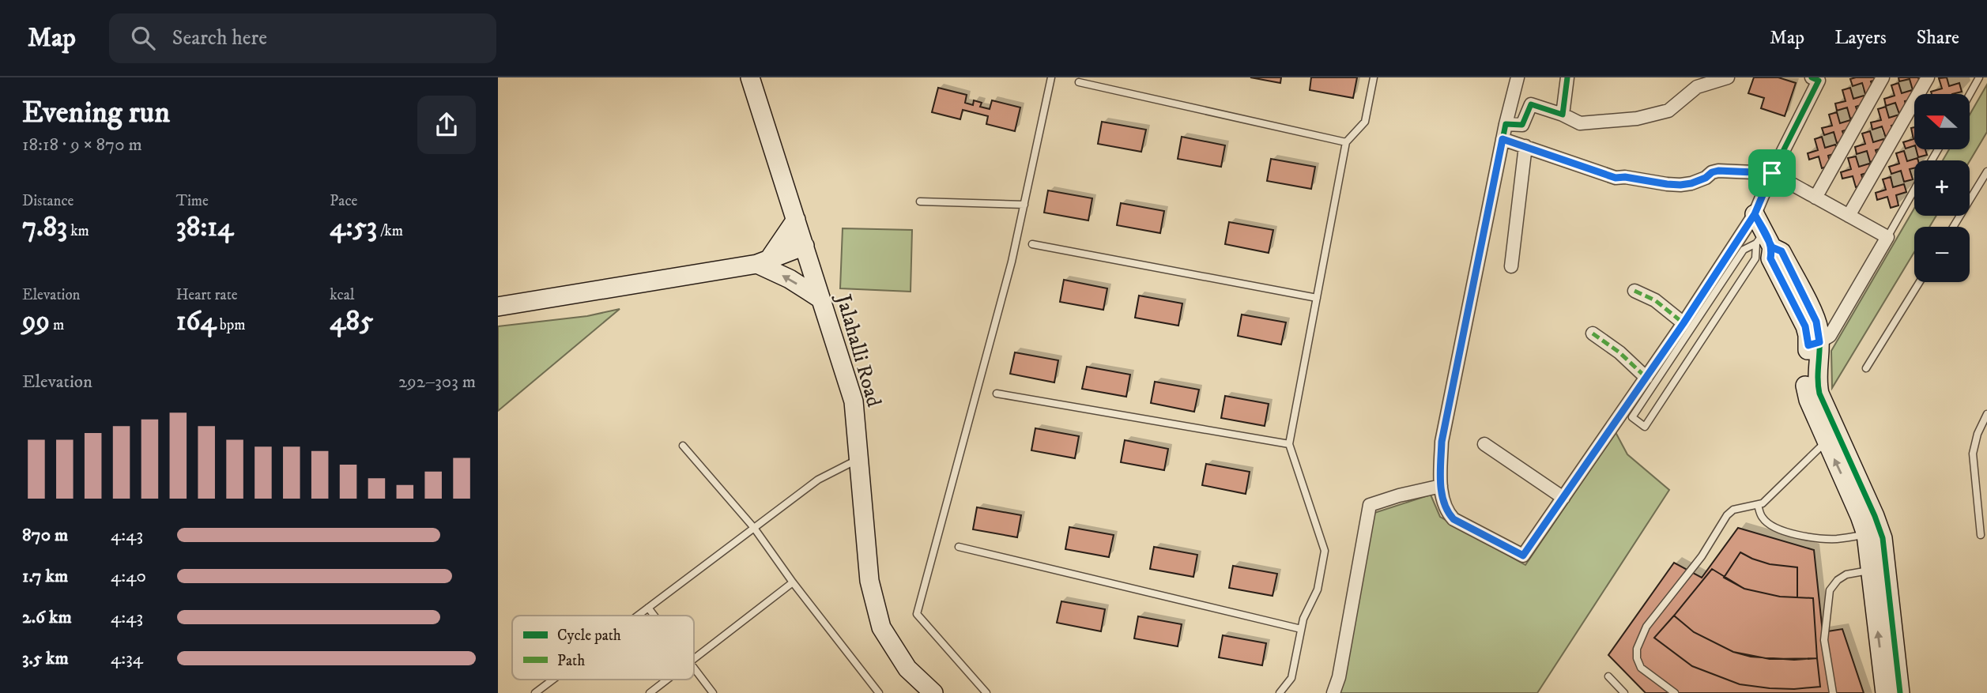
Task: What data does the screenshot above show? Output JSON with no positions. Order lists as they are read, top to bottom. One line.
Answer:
{"streets":{"street":["Jalahalli Road"]},"legend":["Cycle path","Path"],"north":"left","page":{"header":"Map","search":"Search here","nav":["Map","Layers","Share"],"heading":["Evening run","18:18 · 9 × 870 m"],"map_buttons":["+","−"],"stats":[["Distance","7.83 km"],["Time","38:14"],["Pace","4:53 /km"],["Elevation","99 m"],["Heart rate","164 bpm"],["kcal","485"]],"chart":["Elevation","292–303 m"],"list":[{"name":"870 m","note":"4:43"},{"name":"1.7 km","note":"4:40"},{"name":"2.6 km","note":"4:43"},{"name":"3.5 km","note":"4:34"}]}}
